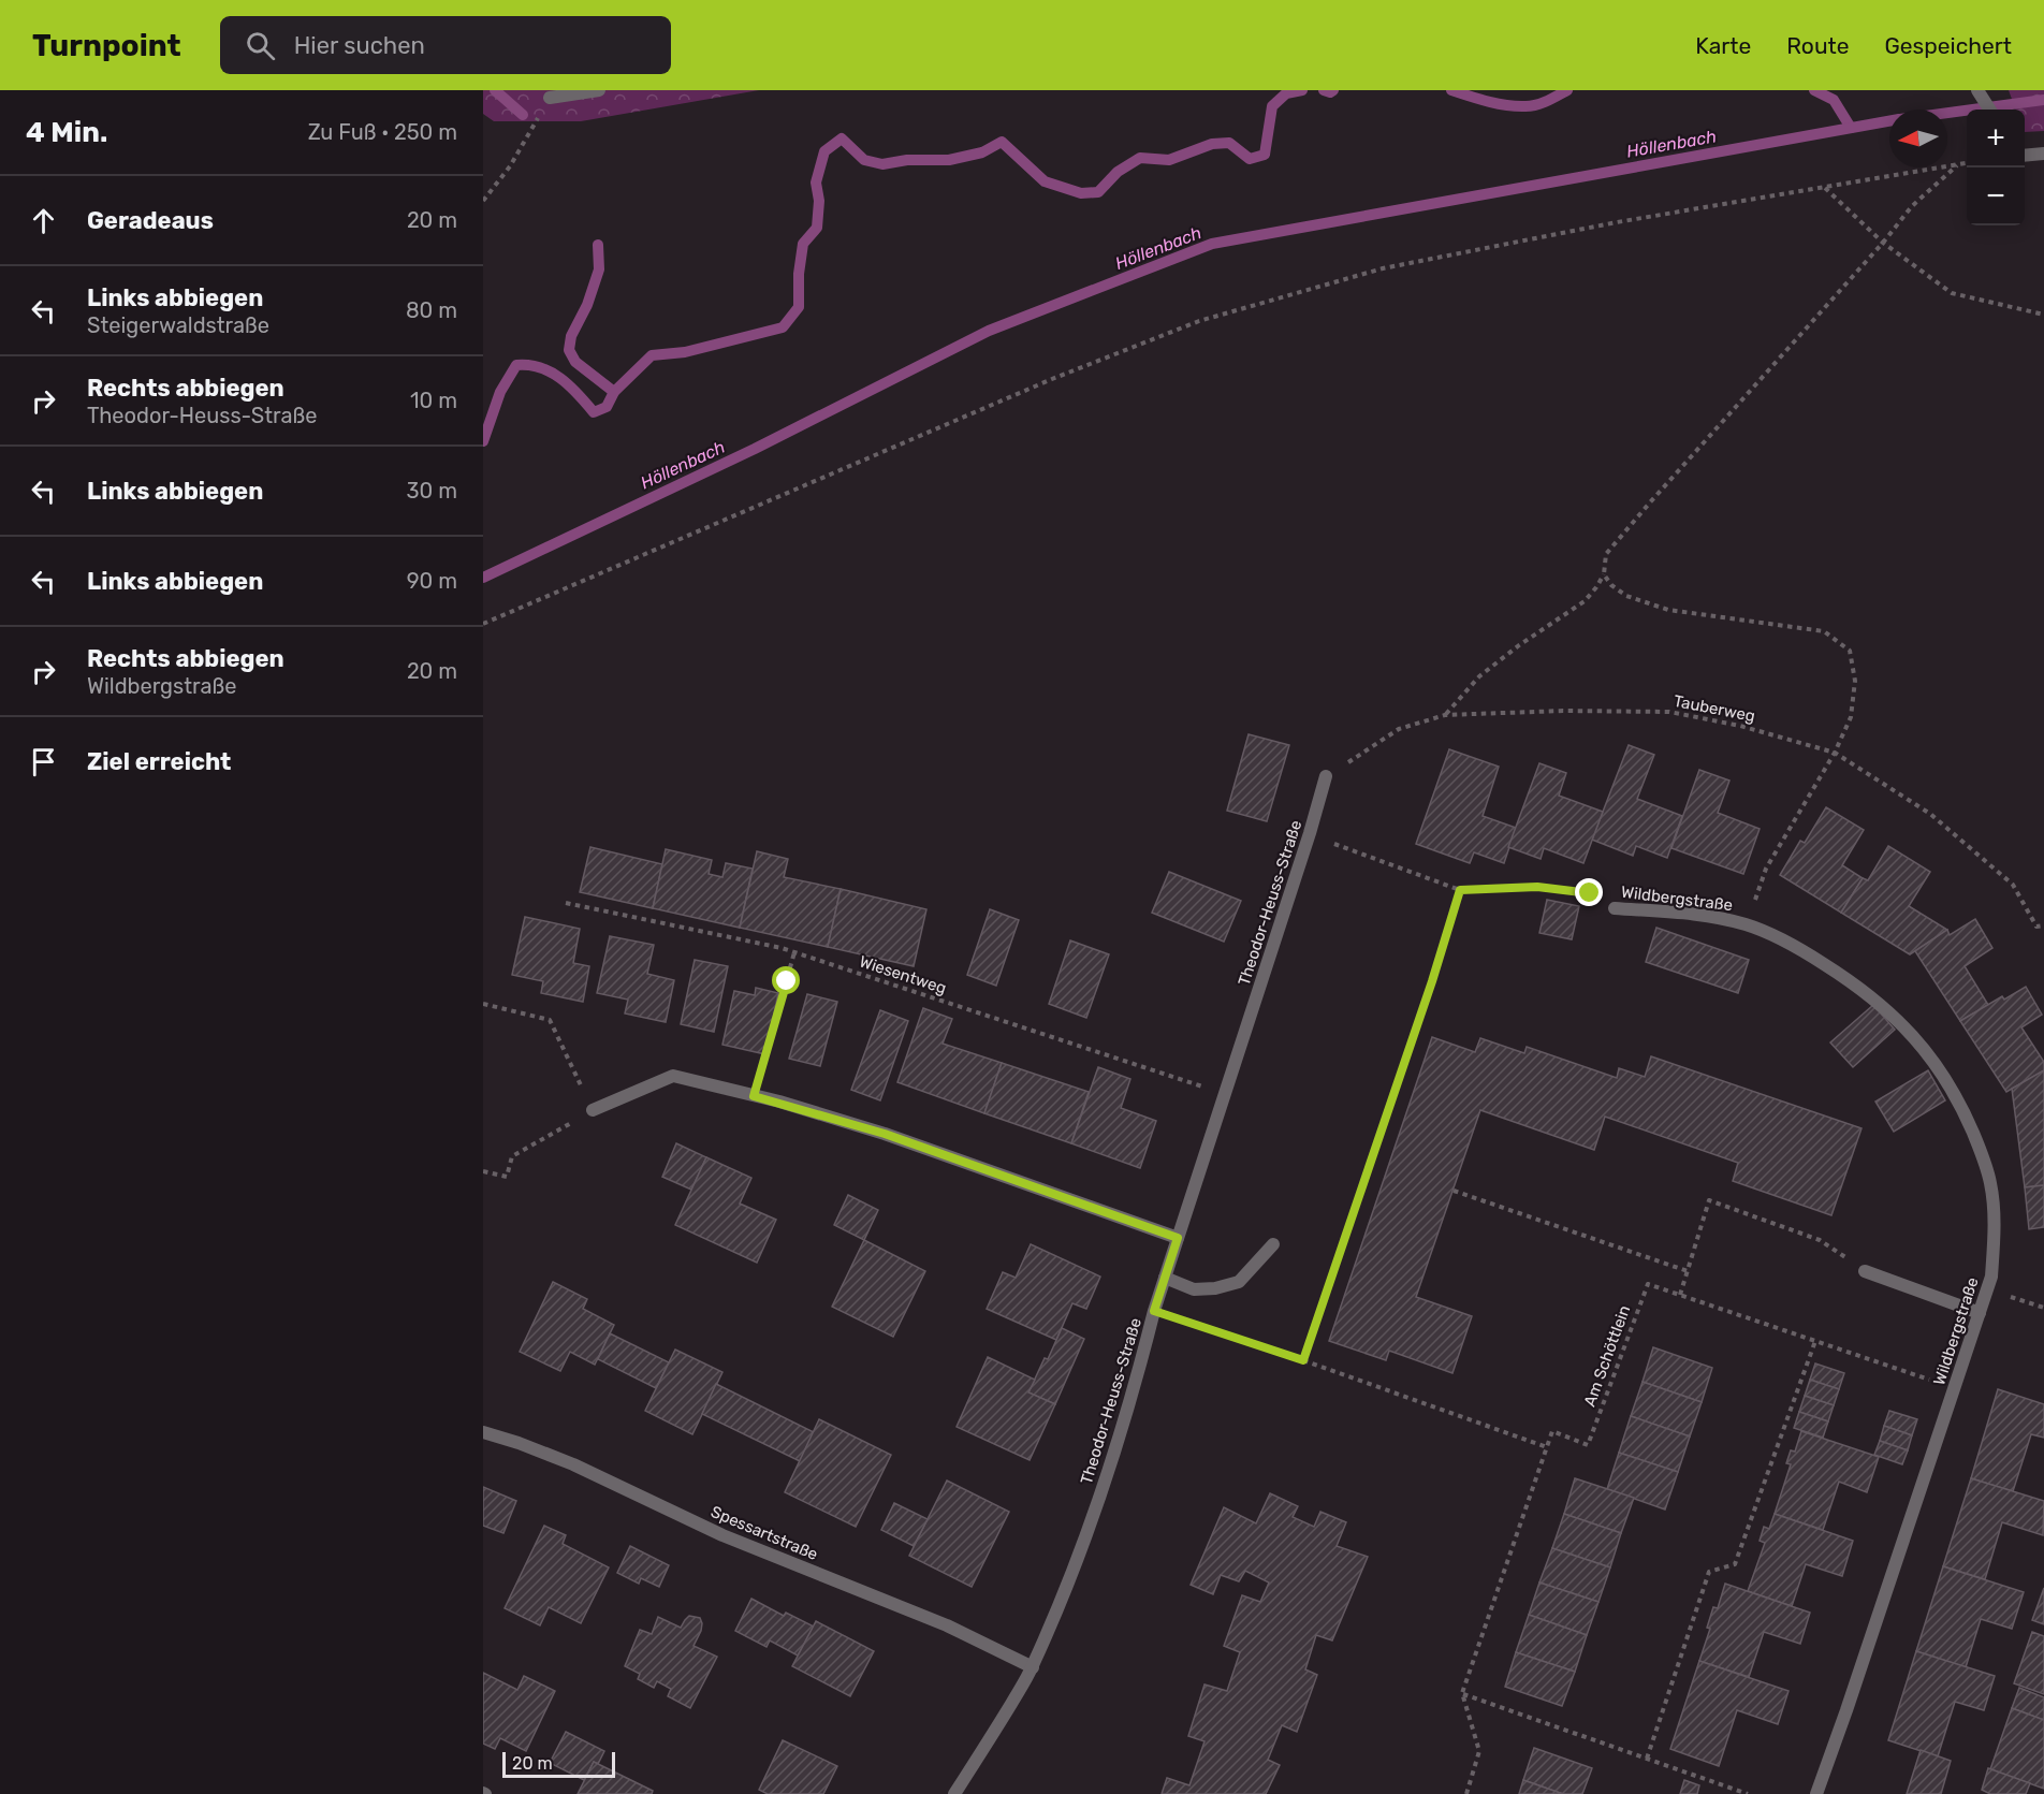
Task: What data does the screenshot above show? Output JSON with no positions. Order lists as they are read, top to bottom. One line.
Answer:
{"streets":{"street":["Wildbergstraße","Theodor-Heuss-Straße","Spessartstraße"],"path":["Tauberweg","Wiesentweg","Am Schöttlein"]},"crossings":[["Tauberweg","Theodor-Heuss-Straße"],["Wildbergstraße","Am Schöttlein"],["Theodor-Heuss-Straße","Wiesentweg"],["Theodor-Heuss-Straße","Spessartstraße"]],"water":["Höllenbach"],"scale_bar":"20 m","north":"left","page":{"header":"Turnpoint","search":"Hier suchen","nav":["Karte","Route","Gespeichert"],"heading":["4 Min.","Zu Fuß · 250 m"],"map_buttons":["+","−"],"list":[["Geradeaus","20 m"],["Links abbiegen","Steigerwaldstraße","80 m"],["Rechts abbiegen","Theodor-Heuss-Straße","10 m"],["Links abbiegen","30 m"],["Links abbiegen","90 m"],["Rechts abbiegen","Wildbergstraße","20 m"],"Ziel erreicht"],"scale":"20 m"}}
